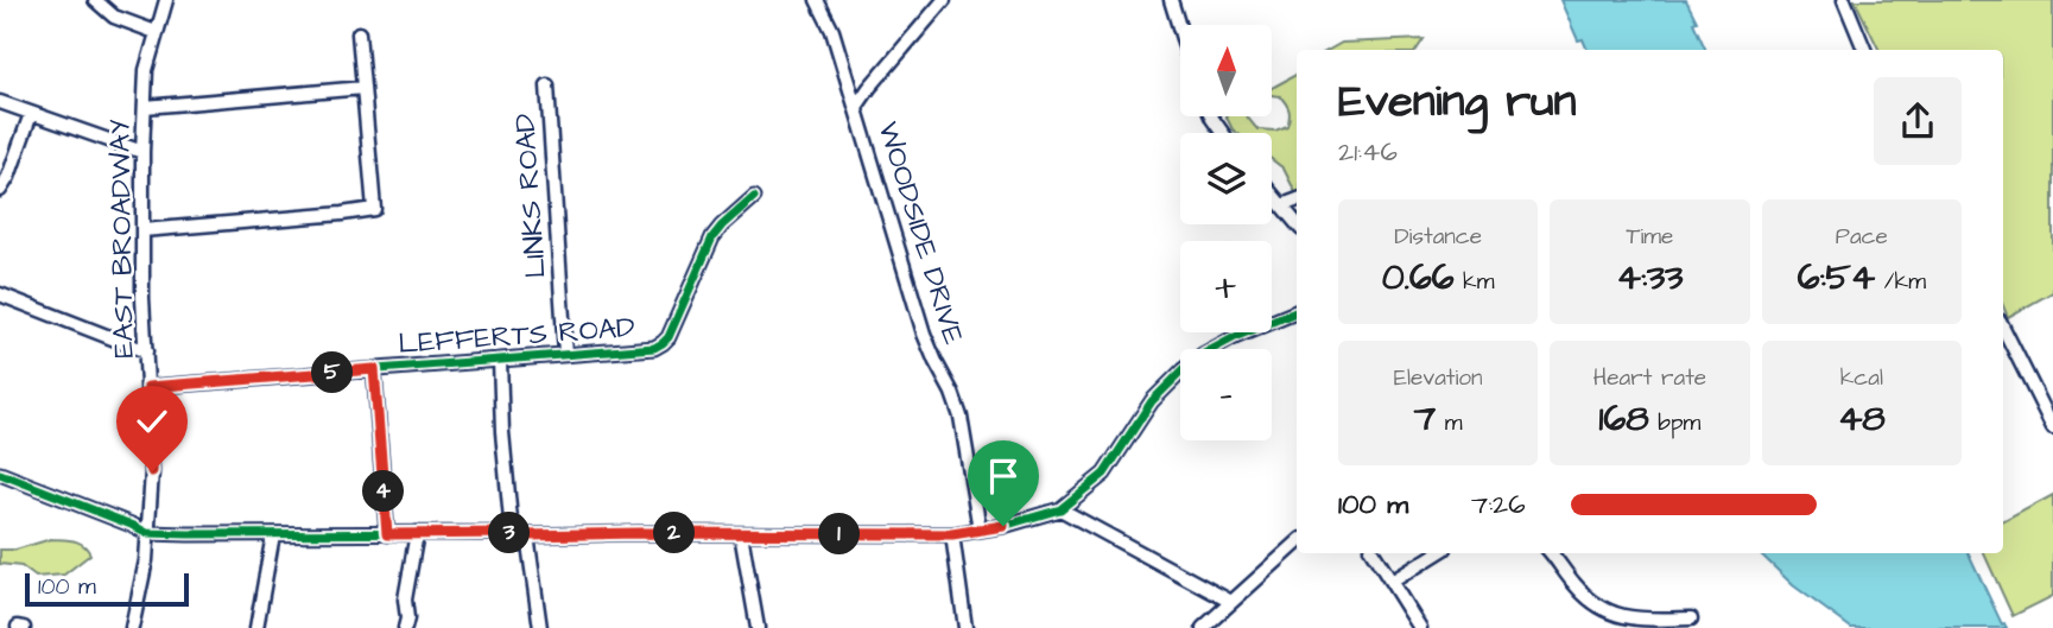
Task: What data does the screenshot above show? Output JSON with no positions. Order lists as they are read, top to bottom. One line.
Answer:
{"streets":{"street":["LINKS ROAD","WOODSIDE DRIVE","EAST BROADWAY","LEFFERTS ROAD"]},"crossings":[["LINKS ROAD","LEFFERTS ROAD"],["EAST BROADWAY","LEFFERTS ROAD"]],"scale_bar":"100 m","north":"top","page":{"map_buttons":["+","−"],"heading":["Evening run","21:46"],"stats":[["Distance","0.66 km"],["Time","4:33"],["Pace","6:54 /km"],["Elevation","7 m"],["Heart rate","168 bpm"],["kcal","48"]],"pins":["5","4","2","3","1"],"list":[{"name":"100 m","note":"7:26"}],"scale":"100 m"}}
